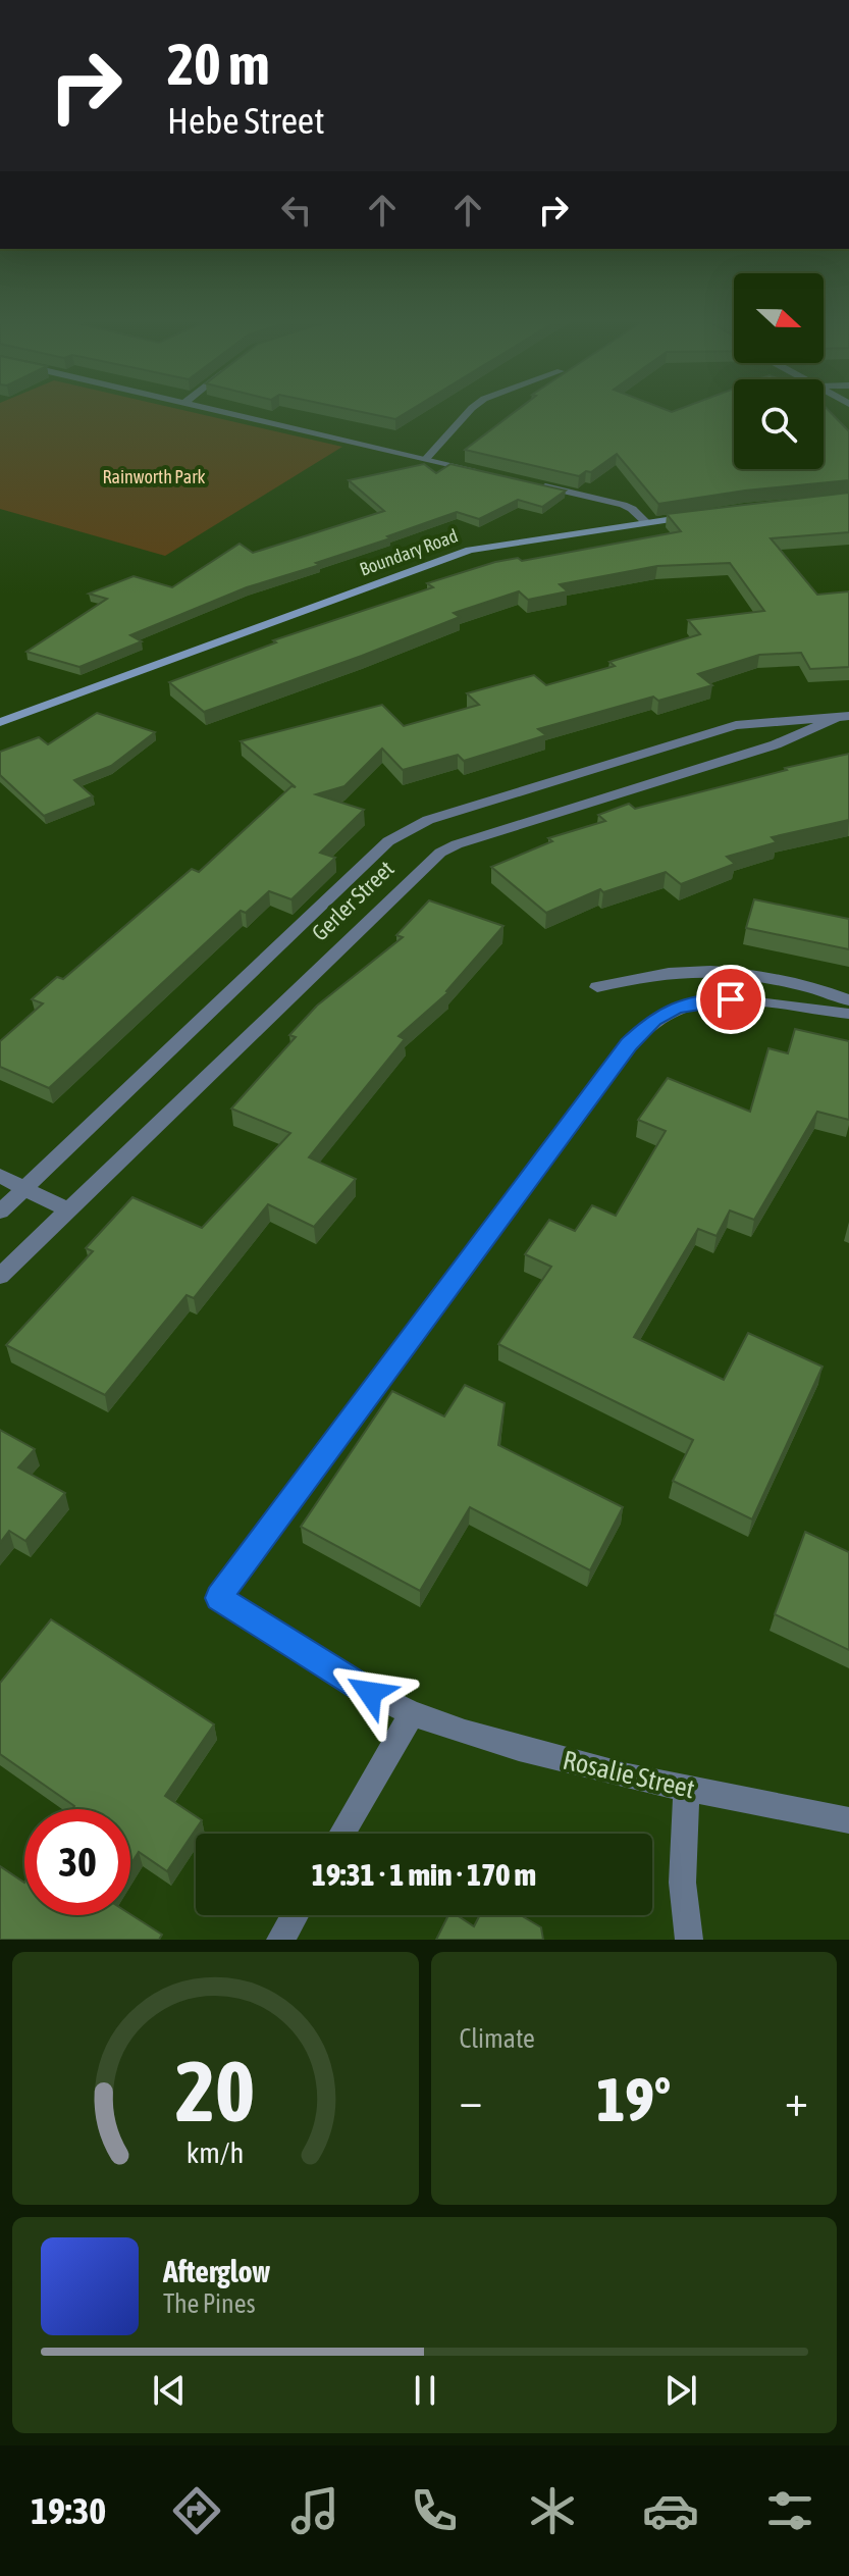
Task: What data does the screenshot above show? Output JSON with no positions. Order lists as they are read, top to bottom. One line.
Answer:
{"streets":{"main road":["Boundary Road"],"street":["Gerler Street","Rosalie Street"]},"parks":["Rainworth Park"],"north":"right","page":{"turn":["20 m","Hebe Street"],"limit":"30","trip":"19:31 · 1 min · 170 m","tile":"Climate","heat":["−","19°","+"],"song":["Afterglow","The Pines"],"tabs":"19:30","gauge":["20","km/h"]}}
